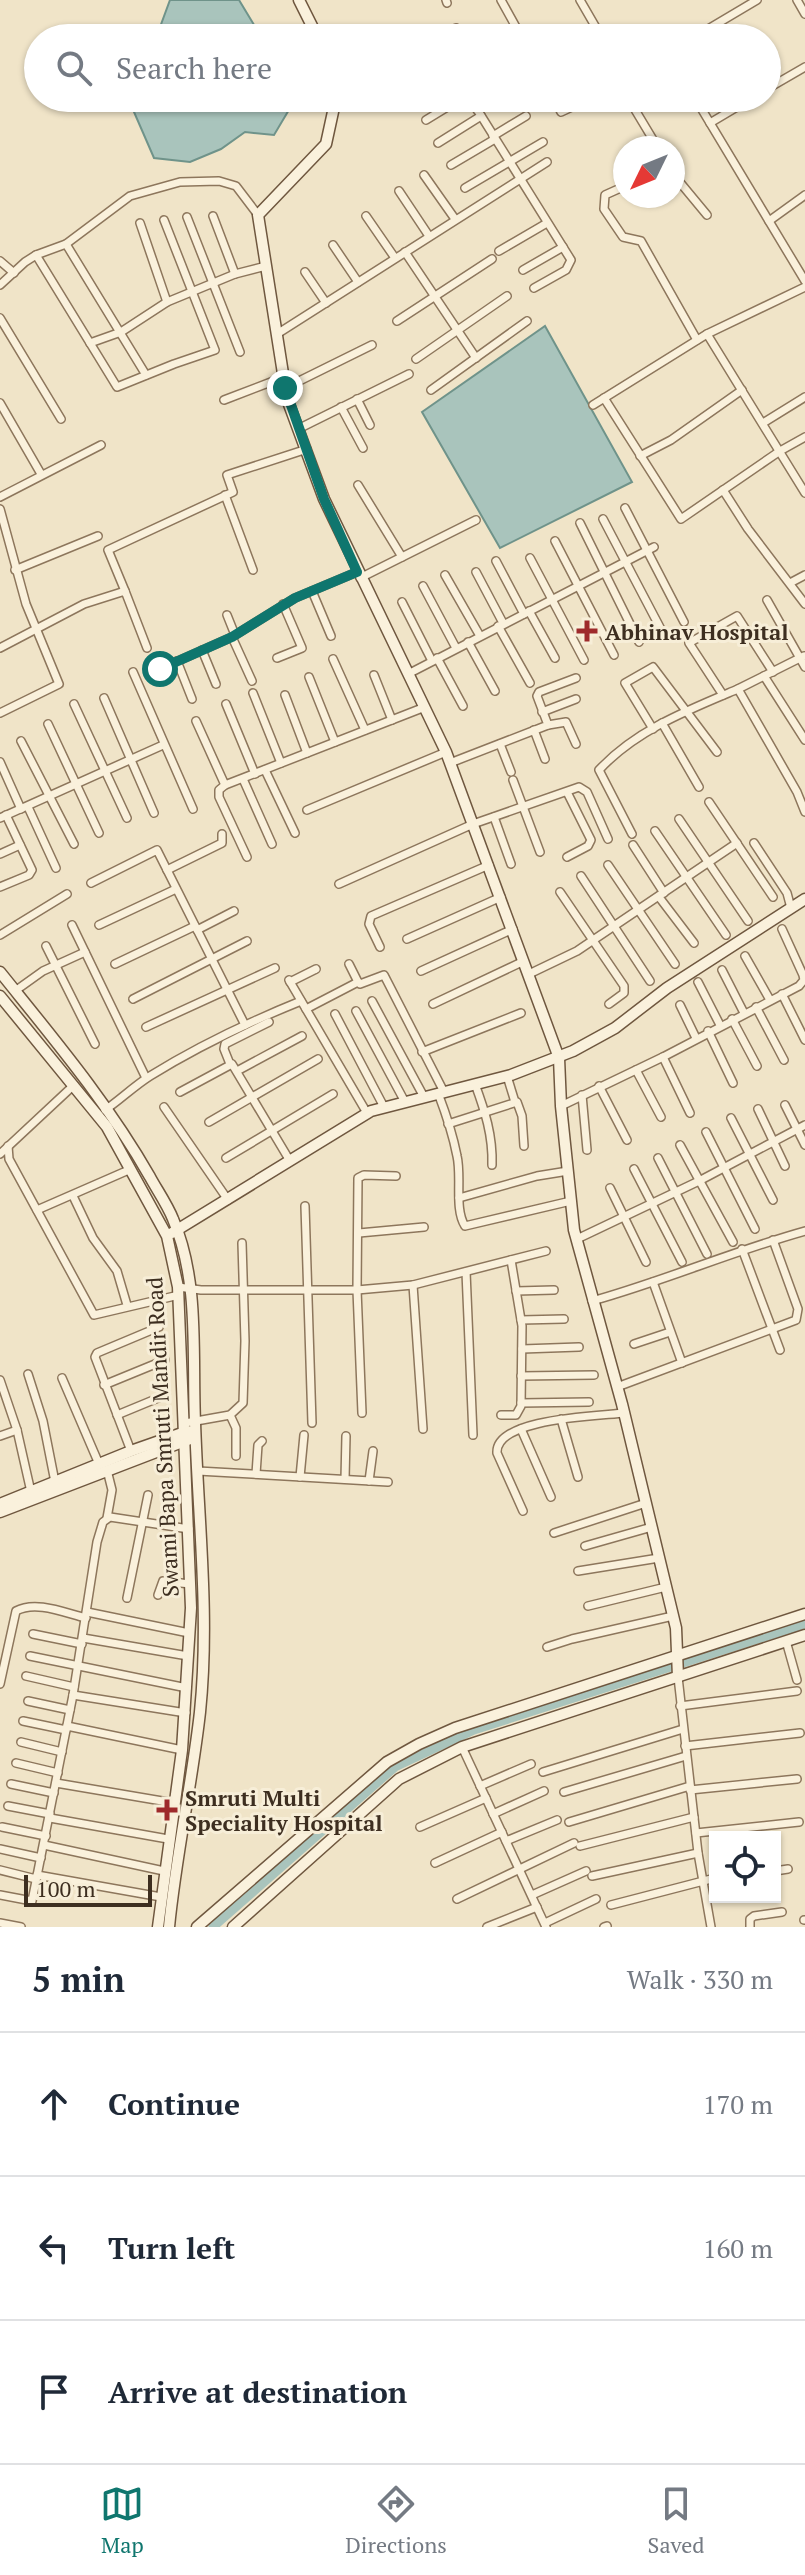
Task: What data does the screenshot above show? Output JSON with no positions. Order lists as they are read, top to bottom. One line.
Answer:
{"streets":{"street":["Swami Bapa Smruti Mandir Road"]},"places":{"health":["Abhinav Hospital","Smruti Multi Speciality Hospital"]},"scale_bar":"100 m","north":"bottom left","page":{"search":"Search here","scale":"100 m","heading":["5 min","Walk · 330 m"],"list":[["Continue","170 m"],["Turn left","160 m"],"Arrive at destination"],"nav":["Map","Directions","Saved"]}}
